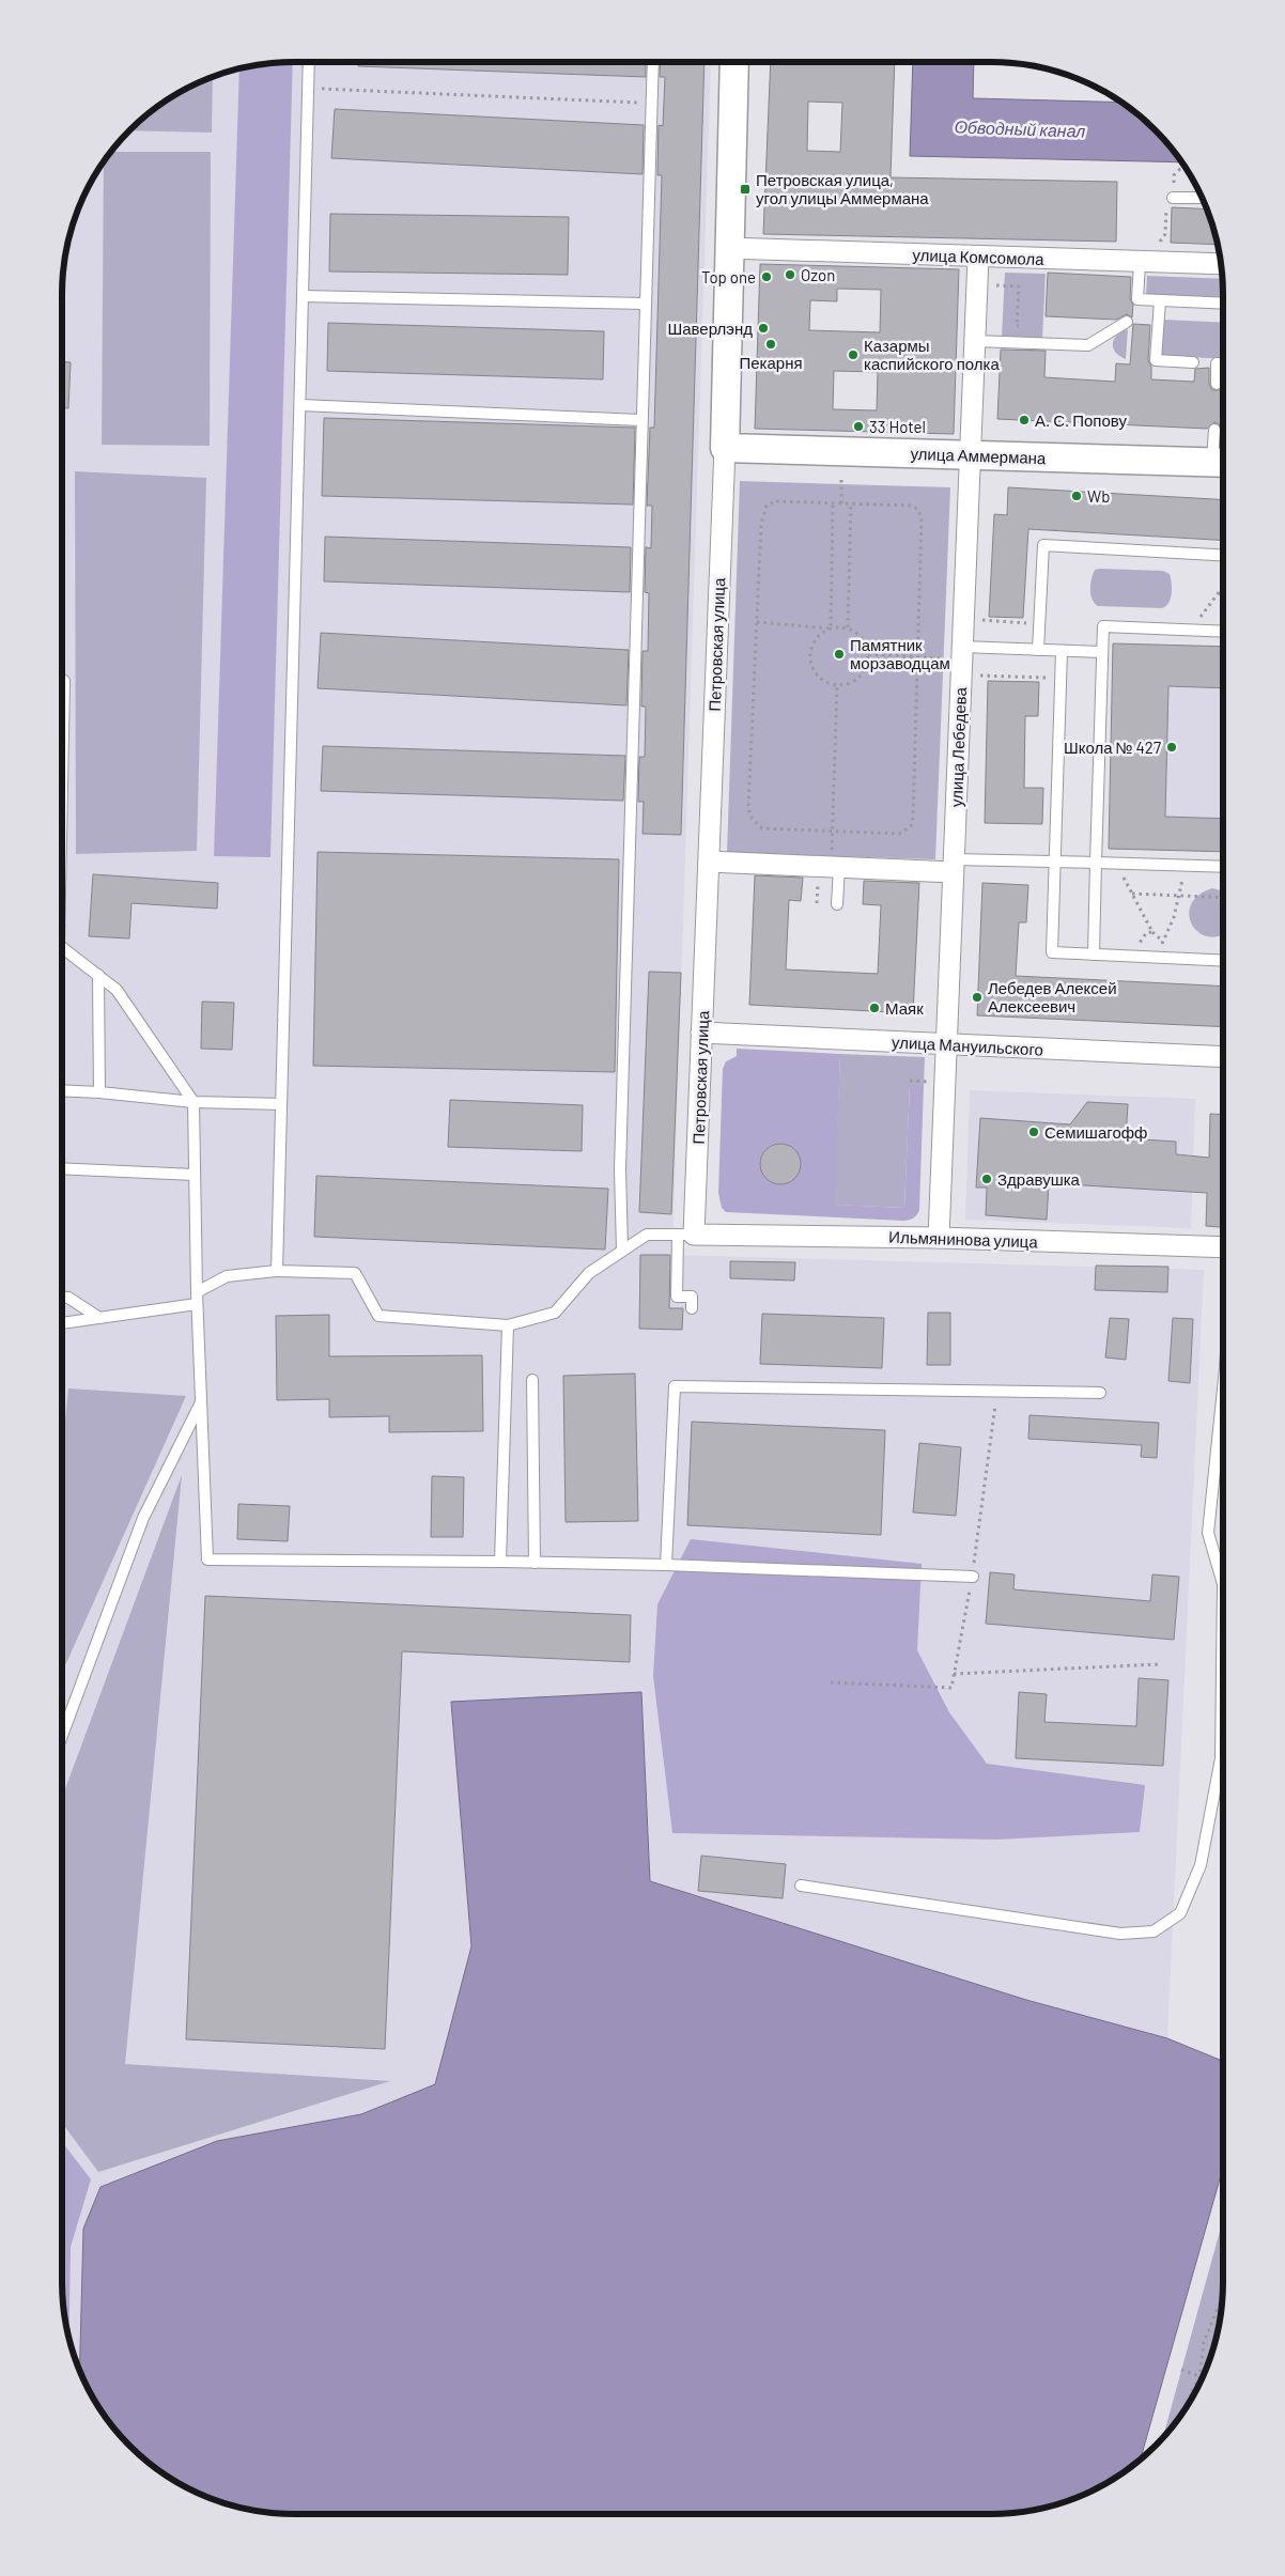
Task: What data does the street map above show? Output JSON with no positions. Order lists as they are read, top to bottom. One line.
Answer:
{"streets":{"street":["улица Комсомола","улица Аммермана","Петровская улица","улица Лебедева","улица Мануильского","Ильмянинова улица"]},"crossings":[["улица Комсомола","Петровская улица"],["улица Комсомола","улица Лебедева"],["улица Аммермана","Петровская улица"],["улица Аммермана","улица Лебедева"],["Петровская улица","улица Мануильского"],["Петровская улица","Ильмянинова улица"],["улица Лебедева","улица Мануильского"],["улица Лебедева","Ильмянинова улица"]],"water":["Обводный канал"],"places":{"transit":["Петровская улица, угол улицы Аммермана"],"other":["Ozon","Top one","Шаверлэнд","Пекарня","Казармы каспийского полка","А. С. Попову","33 Hotel","Wb","Памятник морзаводцам","Школа № 427","Лебедев Алексей Алексеевич","Маяк","Семишагофф","Здравушка"]}}
